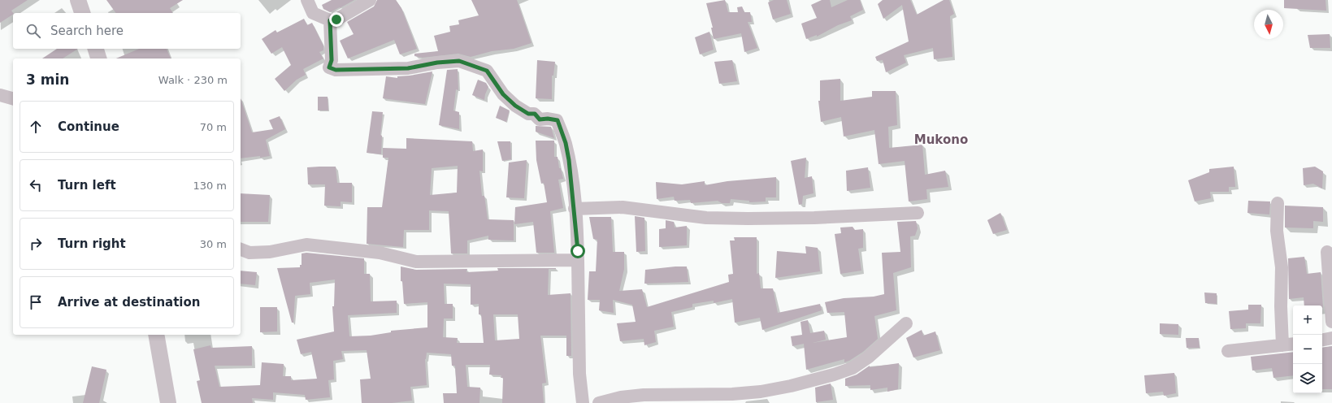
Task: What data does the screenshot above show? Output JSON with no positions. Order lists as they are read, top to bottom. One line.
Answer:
{"districts":["Mukono"],"north":"bottom","page":{"search":"Search here","heading":["3 min","Walk · 230 m"],"list":[["Continue","70 m"],["Turn left","130 m"],["Turn right","30 m"],"Arrive at destination"],"map_buttons":["+","−"]}}
